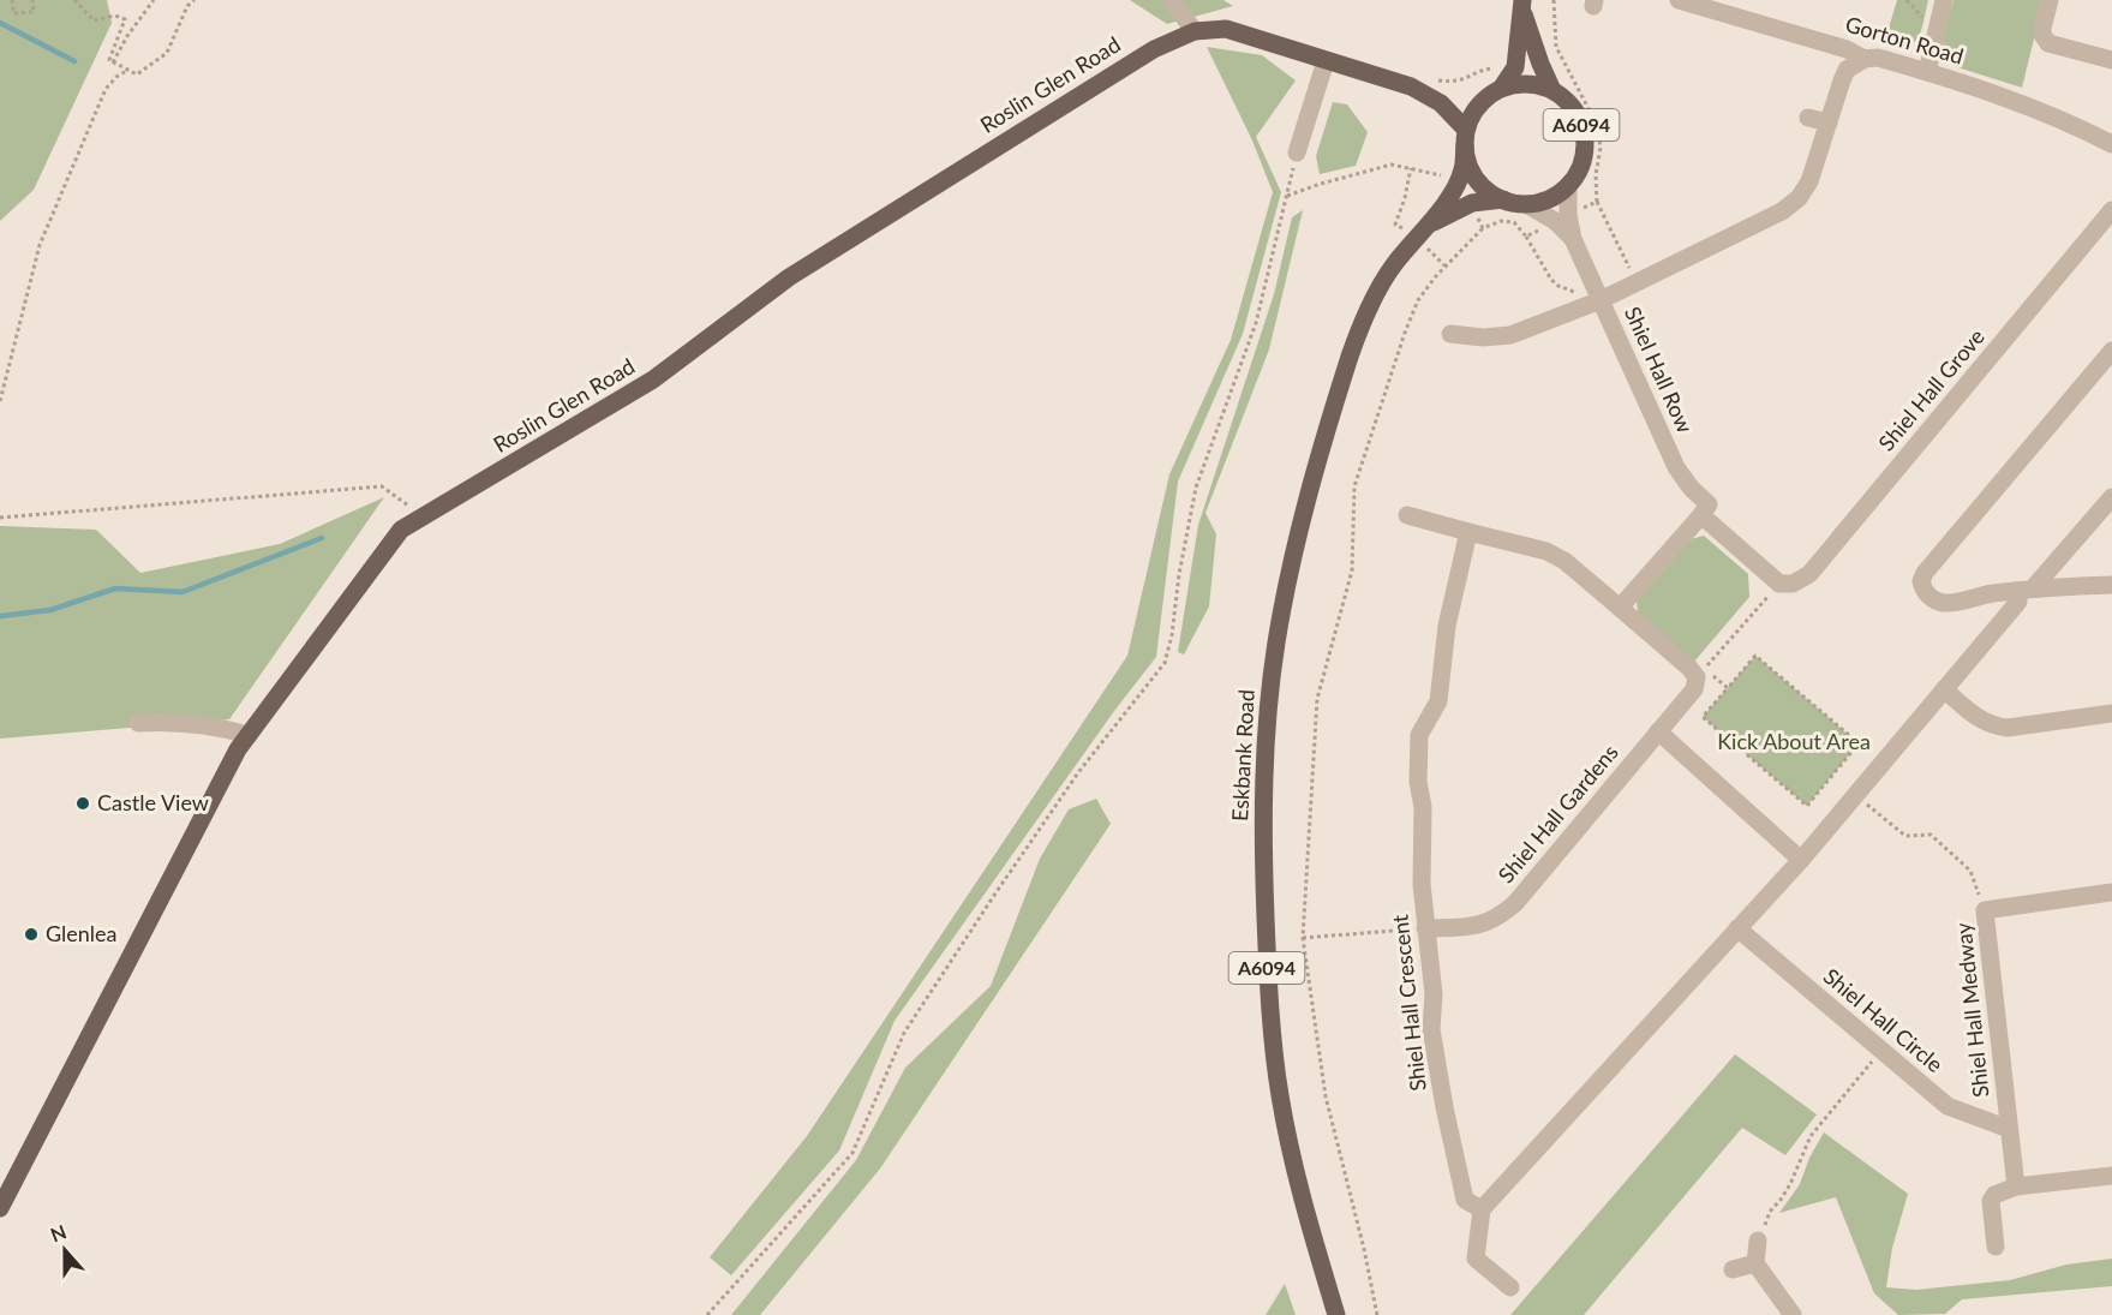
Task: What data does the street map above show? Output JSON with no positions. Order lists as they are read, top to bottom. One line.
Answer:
{"streets":{"main road":["Roslin Glen Road","A6094","Eskbank Road"],"street":["Gorton Road","Shiel Hall Row","Shiel Hall Grove","Shiel Hall Gardens","Shiel Hall Crescent","Shiel Hall Medway","Shiel Hall Circle"]},"crossings":[["Roslin Glen Road","Eskbank Road"],["Shiel Hall Gardens","Shiel Hall Crescent"],["Shiel Hall Medway","Shiel Hall Circle"]],"parks":["Kick About Area"],"places":["Castle View","Glenlea"],"north":"top"}
